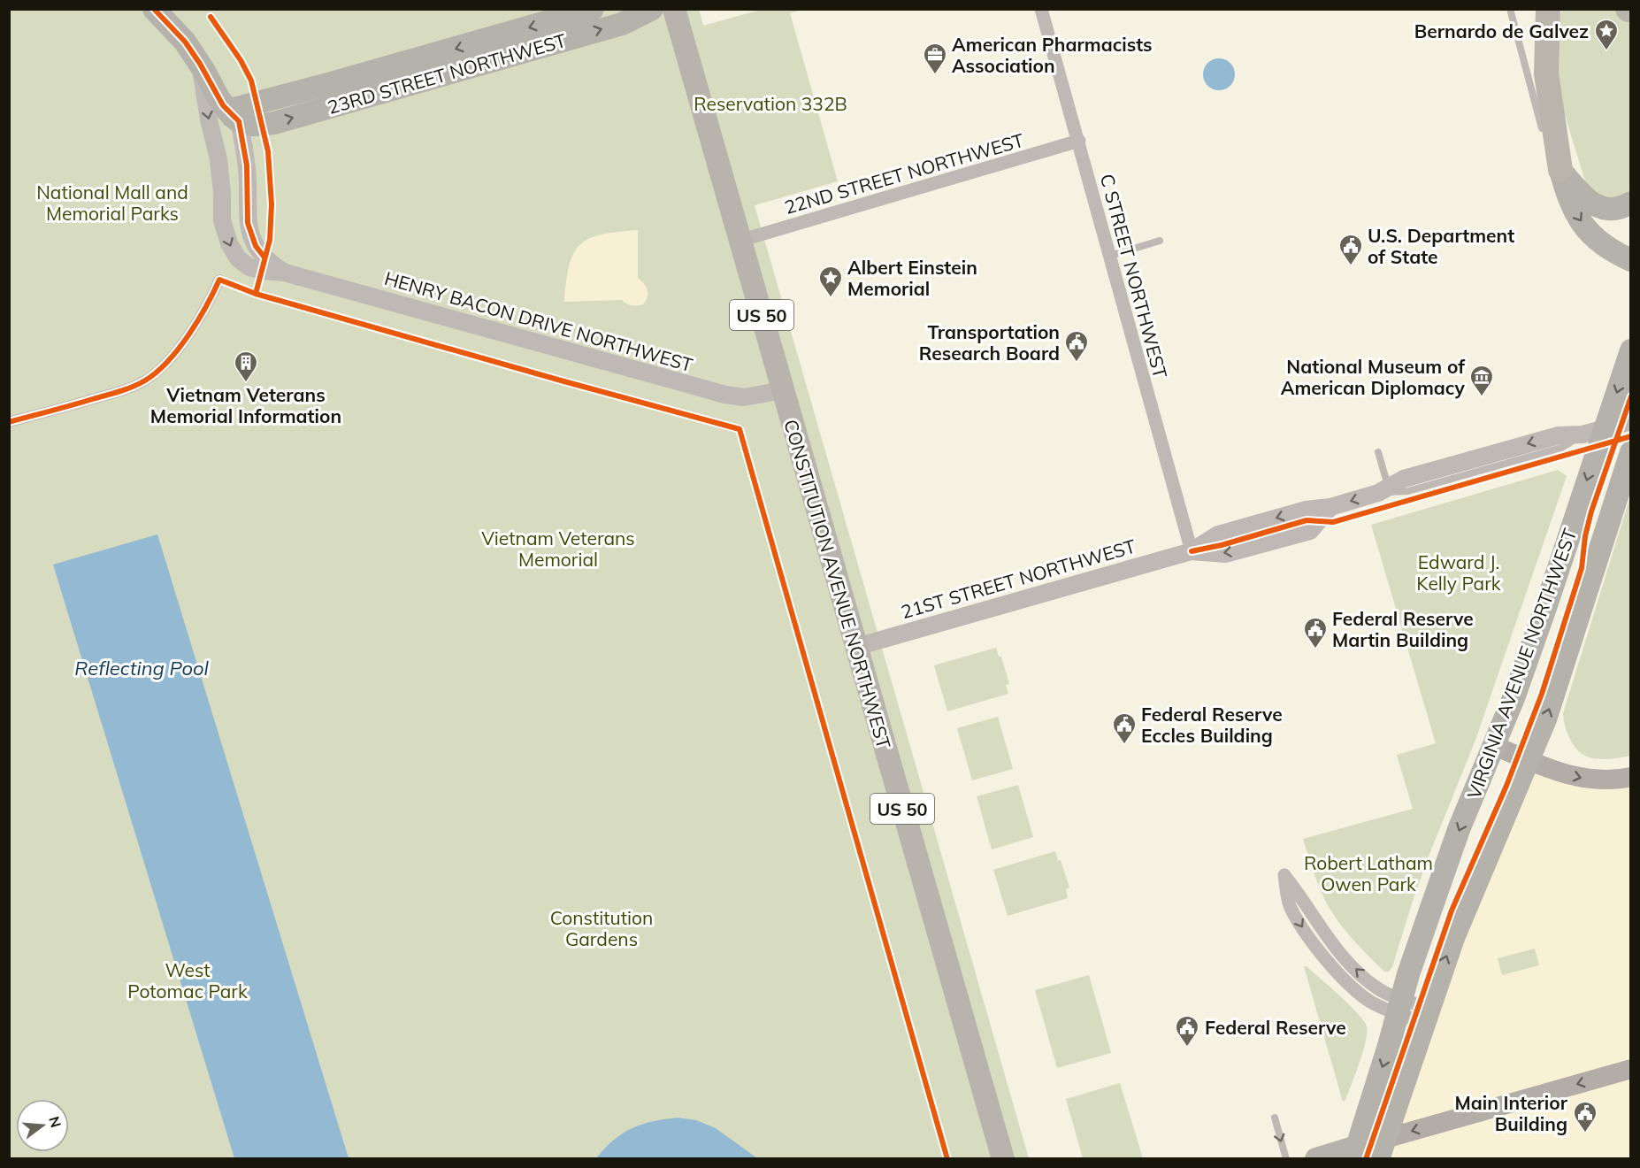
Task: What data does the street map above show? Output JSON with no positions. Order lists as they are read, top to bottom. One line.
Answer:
{"streets":{"highway":["US 50","CONSTITUTION AVENUE NORTHWEST"],"main road":["23RD STREET NORTHWEST","VIRGINIA AVENUE NORTHWEST"],"street":["22ND STREET NORTHWEST","C STREET NORTHWEST","HENRY BACON DRIVE NORTHWEST","21ST STREET NORTHWEST"]},"crossings":[["22ND STREET NORTHWEST","C STREET NORTHWEST"],["22ND STREET NORTHWEST","CONSTITUTION AVENUE NORTHWEST"],["C STREET NORTHWEST","21ST STREET NORTHWEST"],["HENRY BACON DRIVE NORTHWEST","CONSTITUTION AVENUE NORTHWEST"],["21ST STREET NORTHWEST","CONSTITUTION AVENUE NORTHWEST"],["21ST STREET NORTHWEST","VIRGINIA AVENUE NORTHWEST"]],"water":["Reflecting Pool"],"parks":["Reservation 332B","National Mall and Memorial Parks","Vietnam Veterans Memorial","Edward J. Kelly Park","Robert Latham Owen Park","Constitution Gardens","West Potomac Park"],"places":{"place":["Bernardo de Galvez","Albert Einstein Memorial"],"office":["American Pharmacists Association"],"public building":["U.S. Department of State","Transportation Research Board","Federal Reserve Martin Building","Federal Reserve Eccles Building","Federal Reserve","Main Interior Building"],"building":["Vietnam Veterans Memorial Information"],"museum":["National Museum of American Diplomacy"]},"north":"right"}
